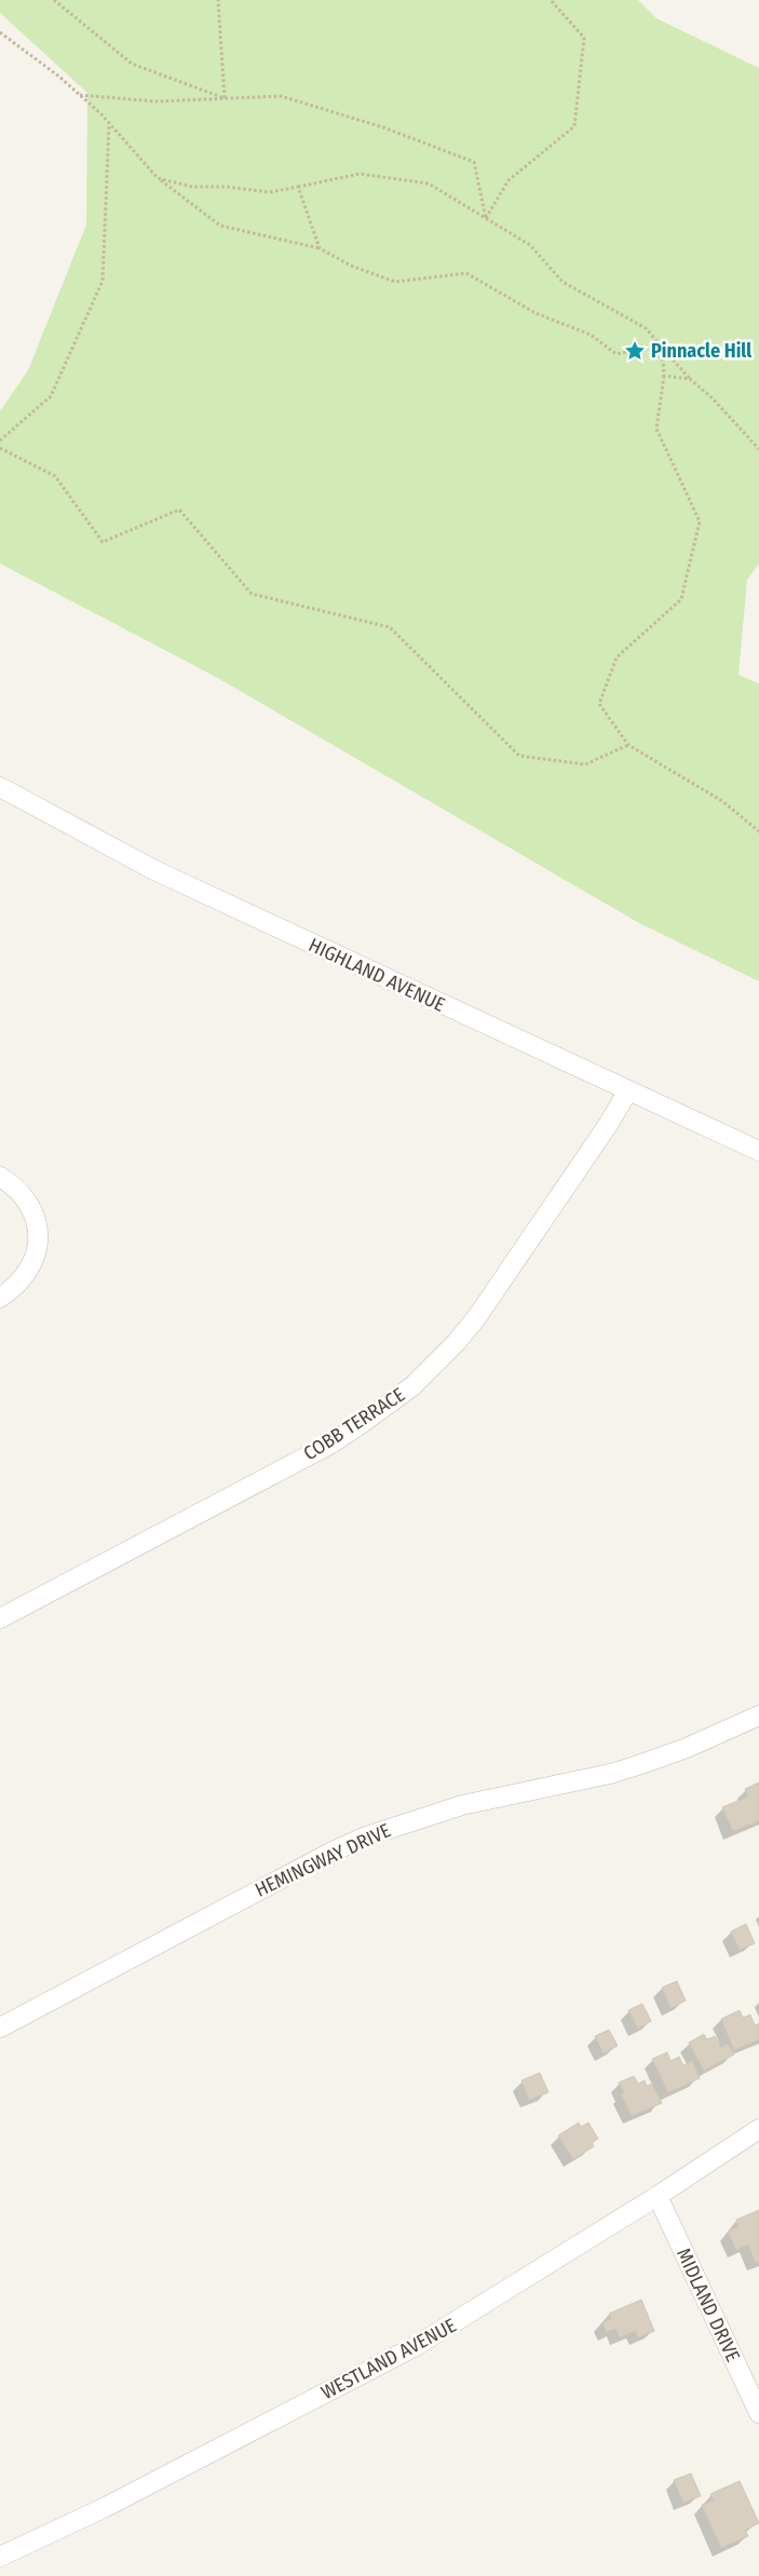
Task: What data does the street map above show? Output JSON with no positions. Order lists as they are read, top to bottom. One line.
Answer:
{"streets":{"street":["HIGHLAND AVENUE","COBB TERRACE","HEMINGWAY DRIVE","MIDLAND DRIVE","WESTLAND AVENUE"]},"crossings":[["HIGHLAND AVENUE","COBB TERRACE"],["MIDLAND DRIVE","WESTLAND AVENUE"]],"places":{"place":["Pinnacle Hill"]}}
